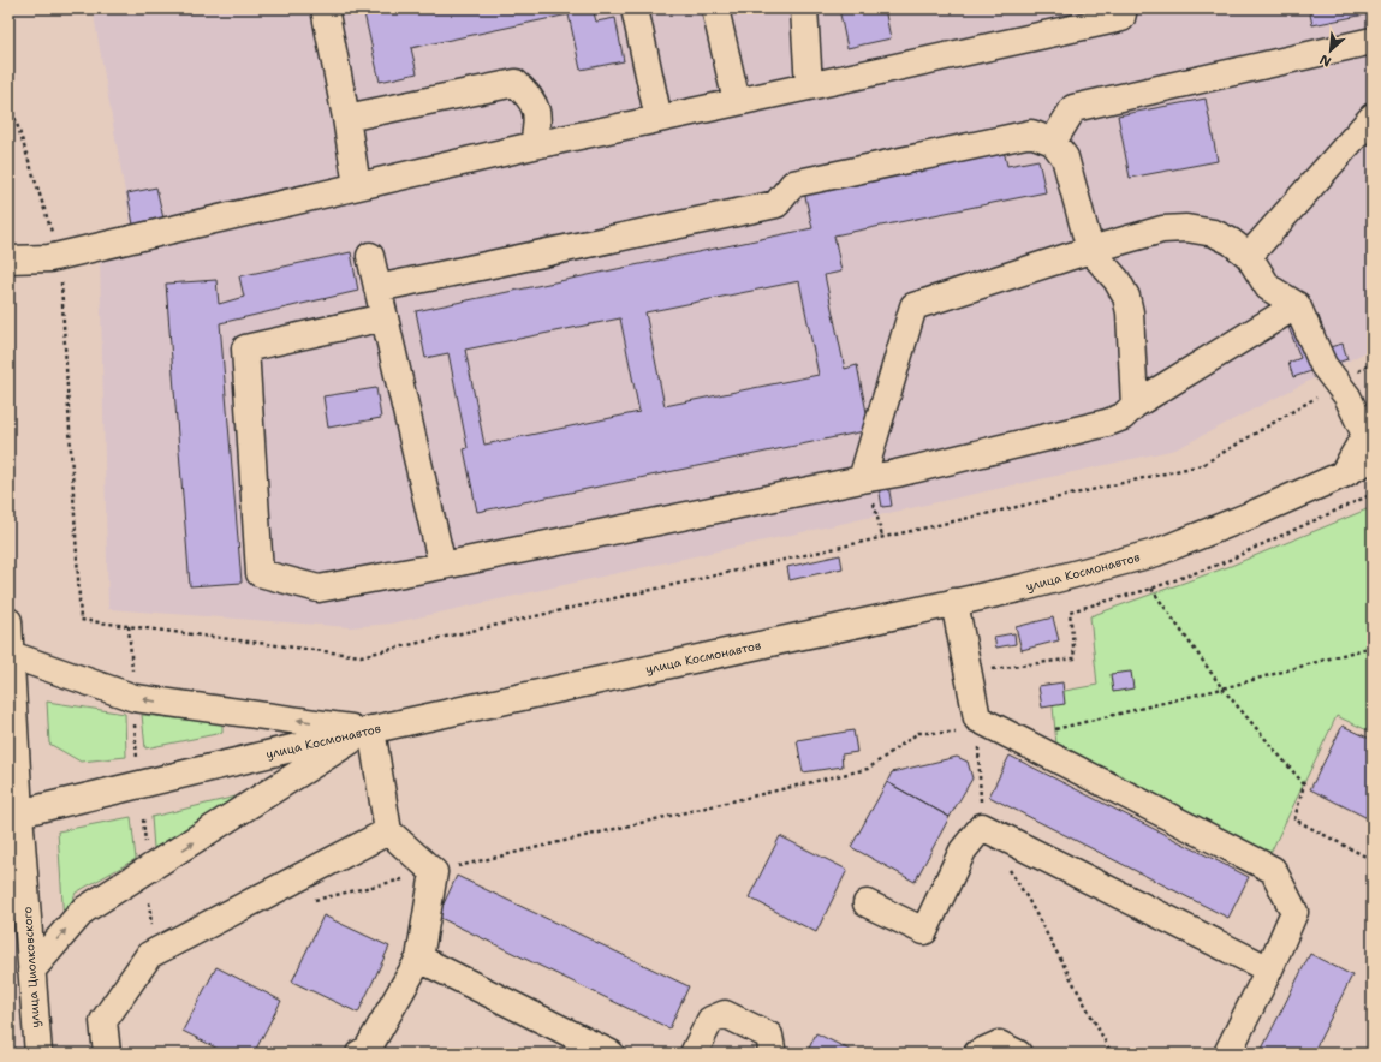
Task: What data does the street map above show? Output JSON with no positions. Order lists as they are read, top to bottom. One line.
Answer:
{"streets":{"main road":["улица Космонавтов","улица Циолковского"]},"crossings":[["улица Космонавтов","улица Циолковского"]],"north":"bottom left"}
